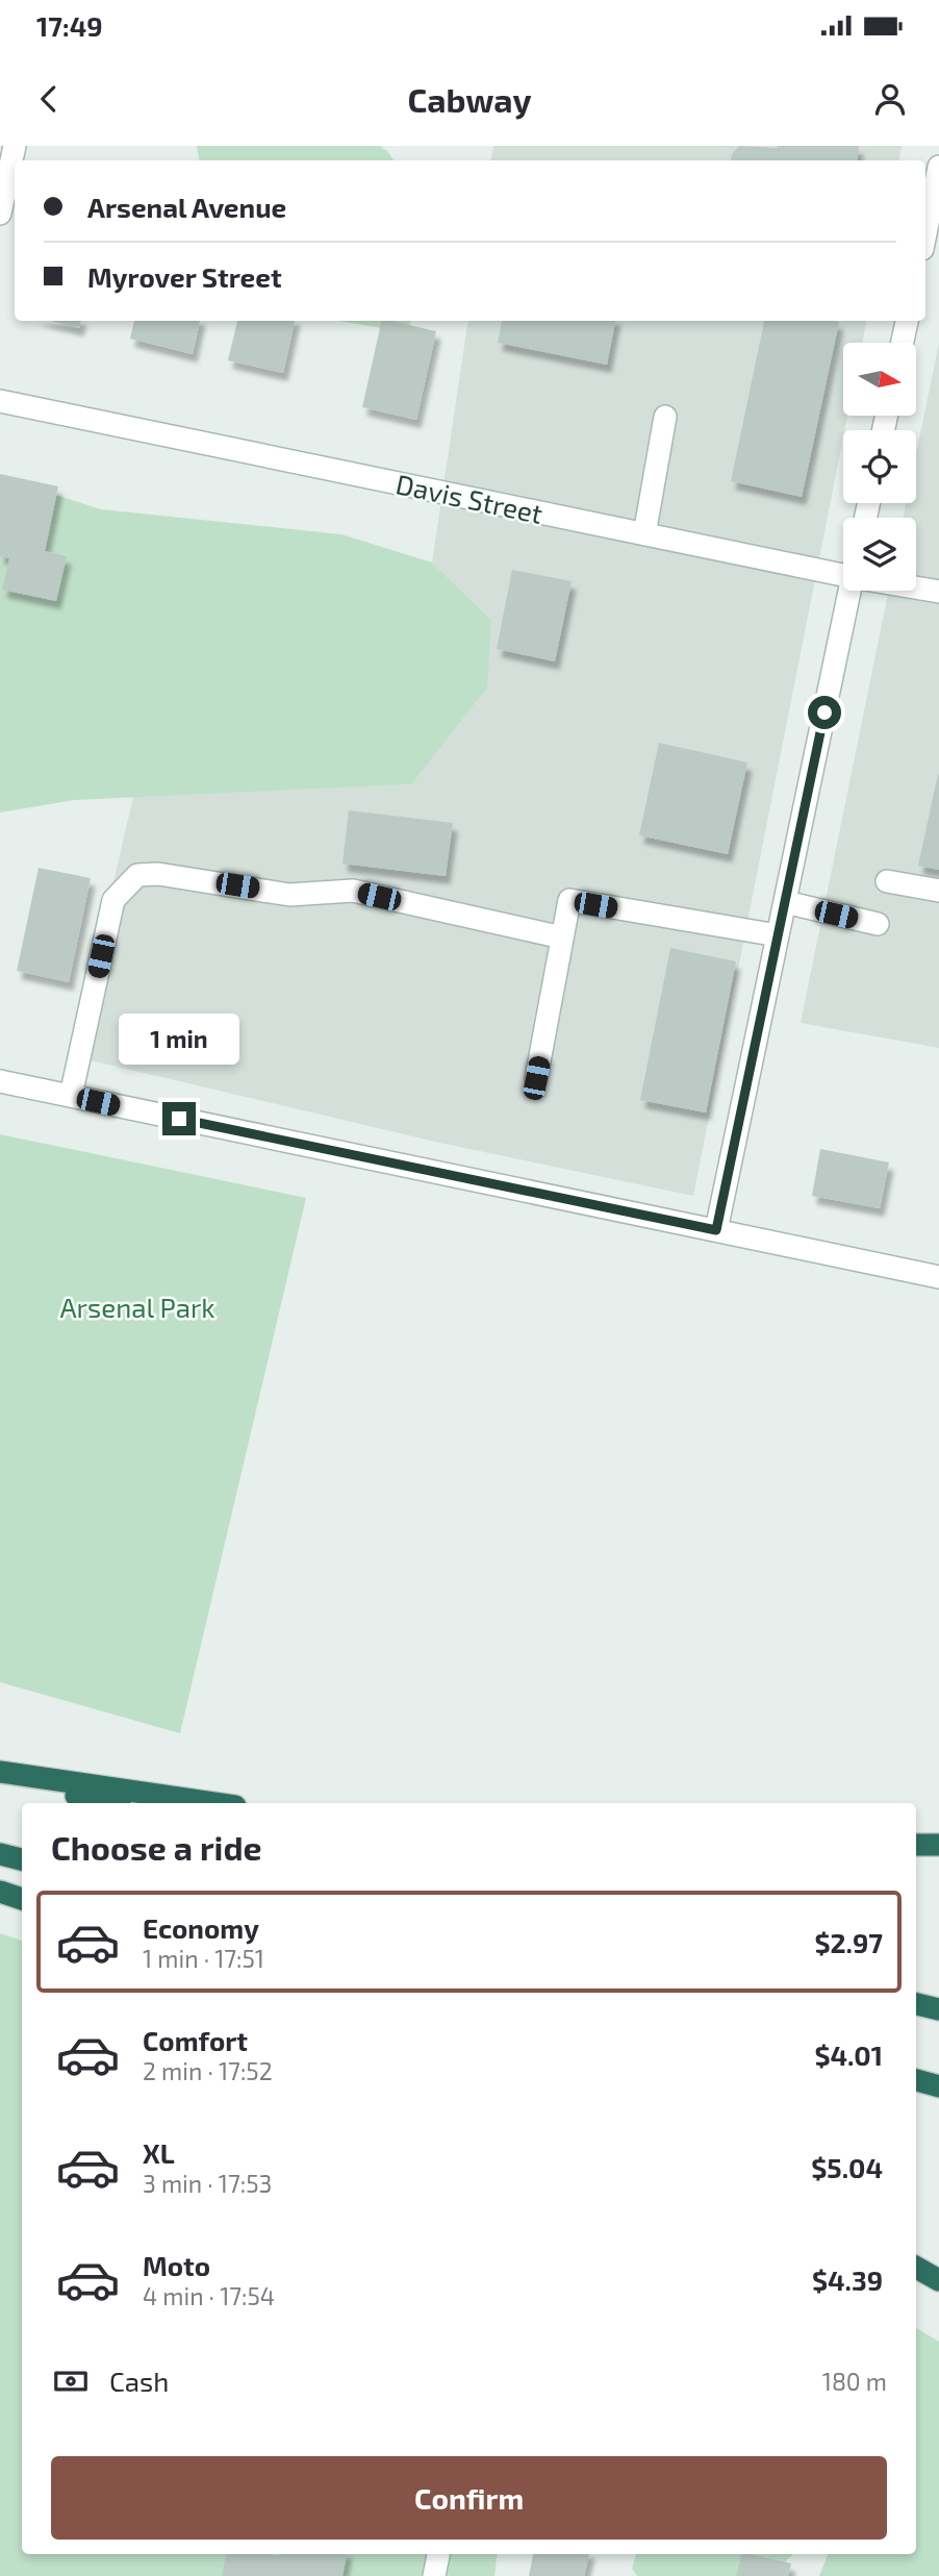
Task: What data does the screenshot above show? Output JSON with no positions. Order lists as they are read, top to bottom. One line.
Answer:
{"streets":{"street":["Davis Street"]},"parks":["Arsenal Park"],"north":"right","page":{"status":"17:49","header":"Cabway","banner":["Arsenal Avenue","Myrover Street"],"bubble":"1 min","heading":"Choose a ride","list":[{"name":"Economy","note":"1 min · 17:51","value":"$2.97"},{"name":"Comfort","note":"2 min · 17:52","value":"$4.01"},{"name":"XL","note":"3 min · 17:53","value":"$5.04"},{"name":"Moto","note":"4 min · 17:54","value":"$4.39"}],"pay":["Cash","180 m"],"buttons":"Confirm"}}
